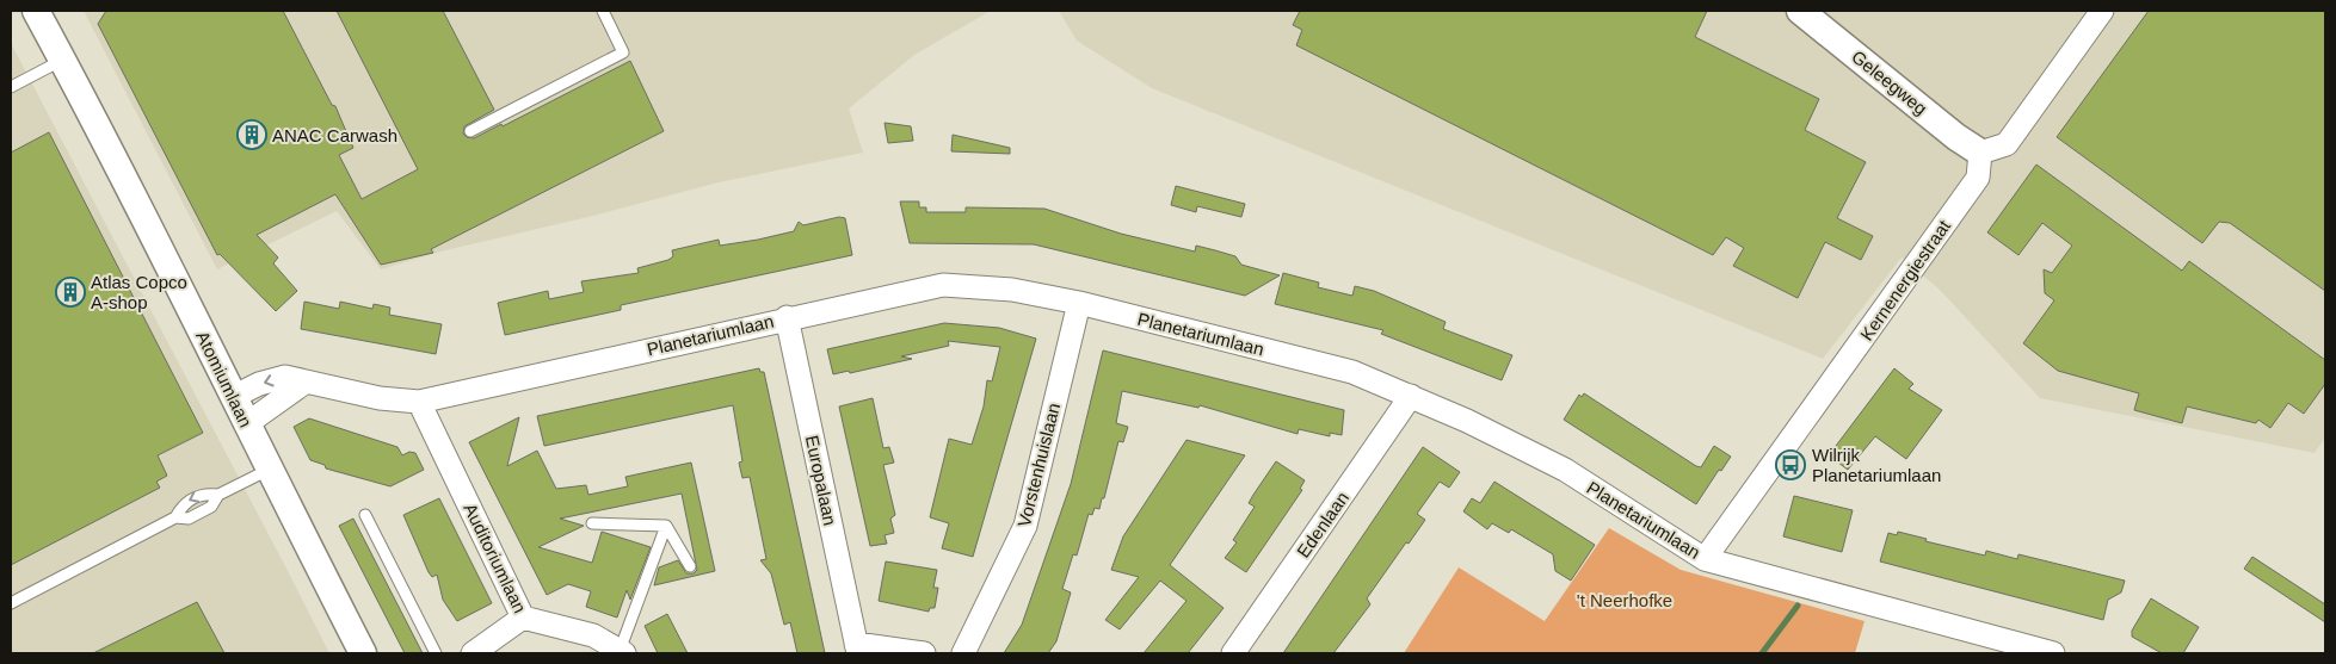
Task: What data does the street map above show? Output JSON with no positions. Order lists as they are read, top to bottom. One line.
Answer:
{"streets":{"street":["Geleegweg","Kernenergiestraat","Planetariumlaan","Atomiumlaan","Vorstenhuislaan","Europalaan","Edenlaan","Auditoriumlaan"]},"crossings":[["Geleegweg","Kernenergiestraat"],["Kernenergiestraat","Planetariumlaan"],["Planetariumlaan","Atomiumlaan"],["Planetariumlaan","Vorstenhuislaan"],["Planetariumlaan","Europalaan"],["Planetariumlaan","Edenlaan"],["Planetariumlaan","Auditoriumlaan"]],"parks":["'t Neerhofke"],"places":{"building":["ANAC Carwash","Atlas Copco A-shop"],"bus stop":["Wilrijk Planetariumlaan"]}}
